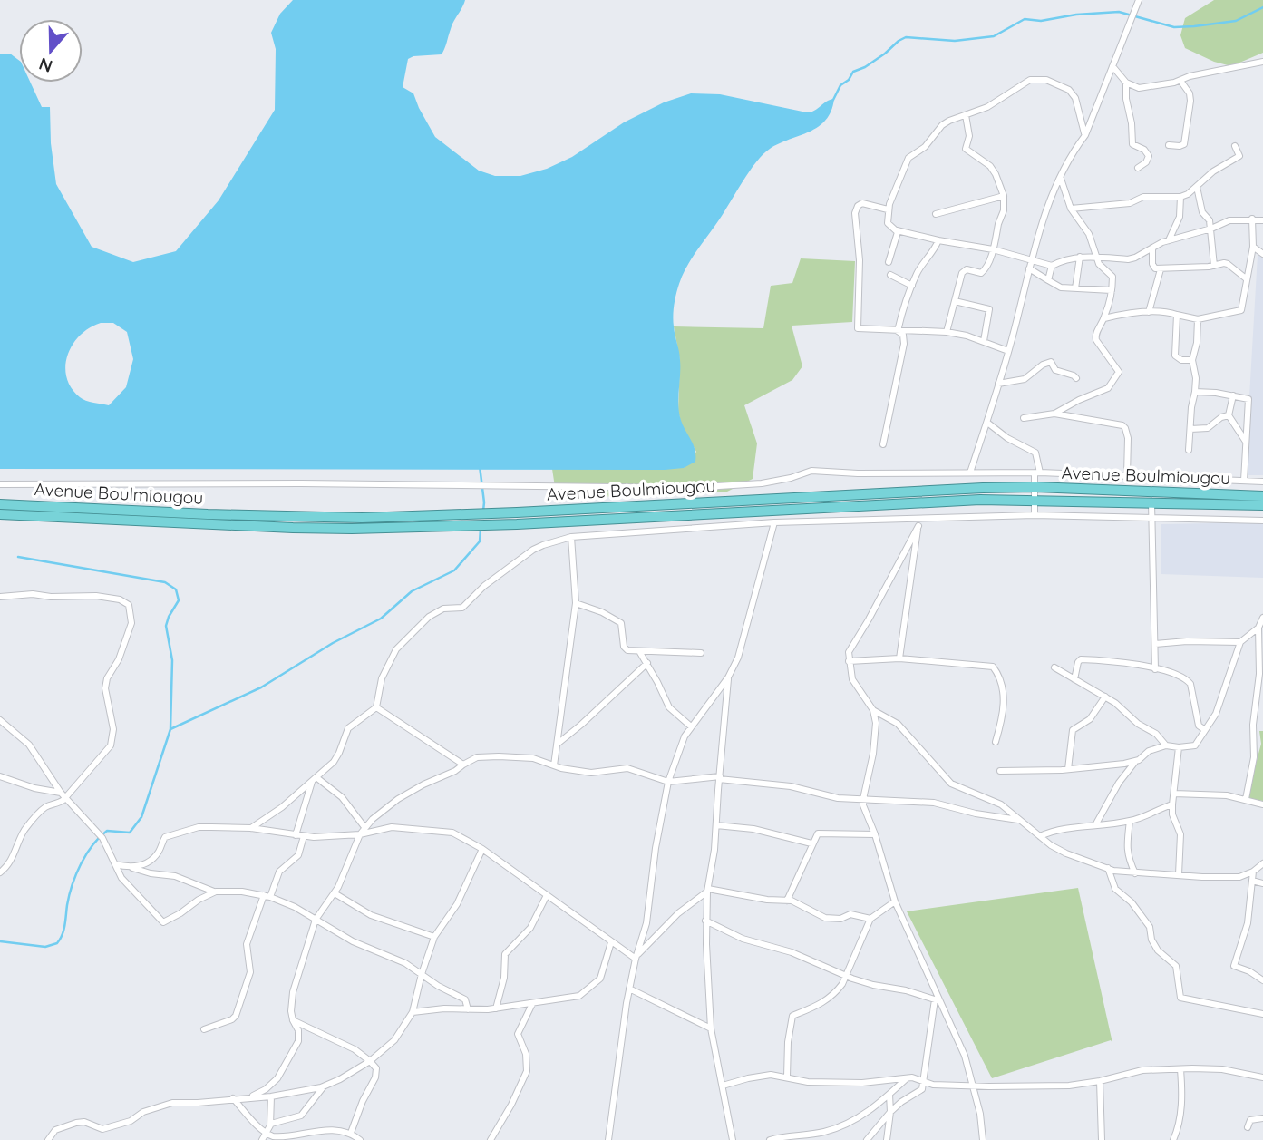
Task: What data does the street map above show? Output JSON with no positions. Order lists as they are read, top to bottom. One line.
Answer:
{"streets":{"highway":["Avenue Boulmiougou"]},"north":"bottom"}
